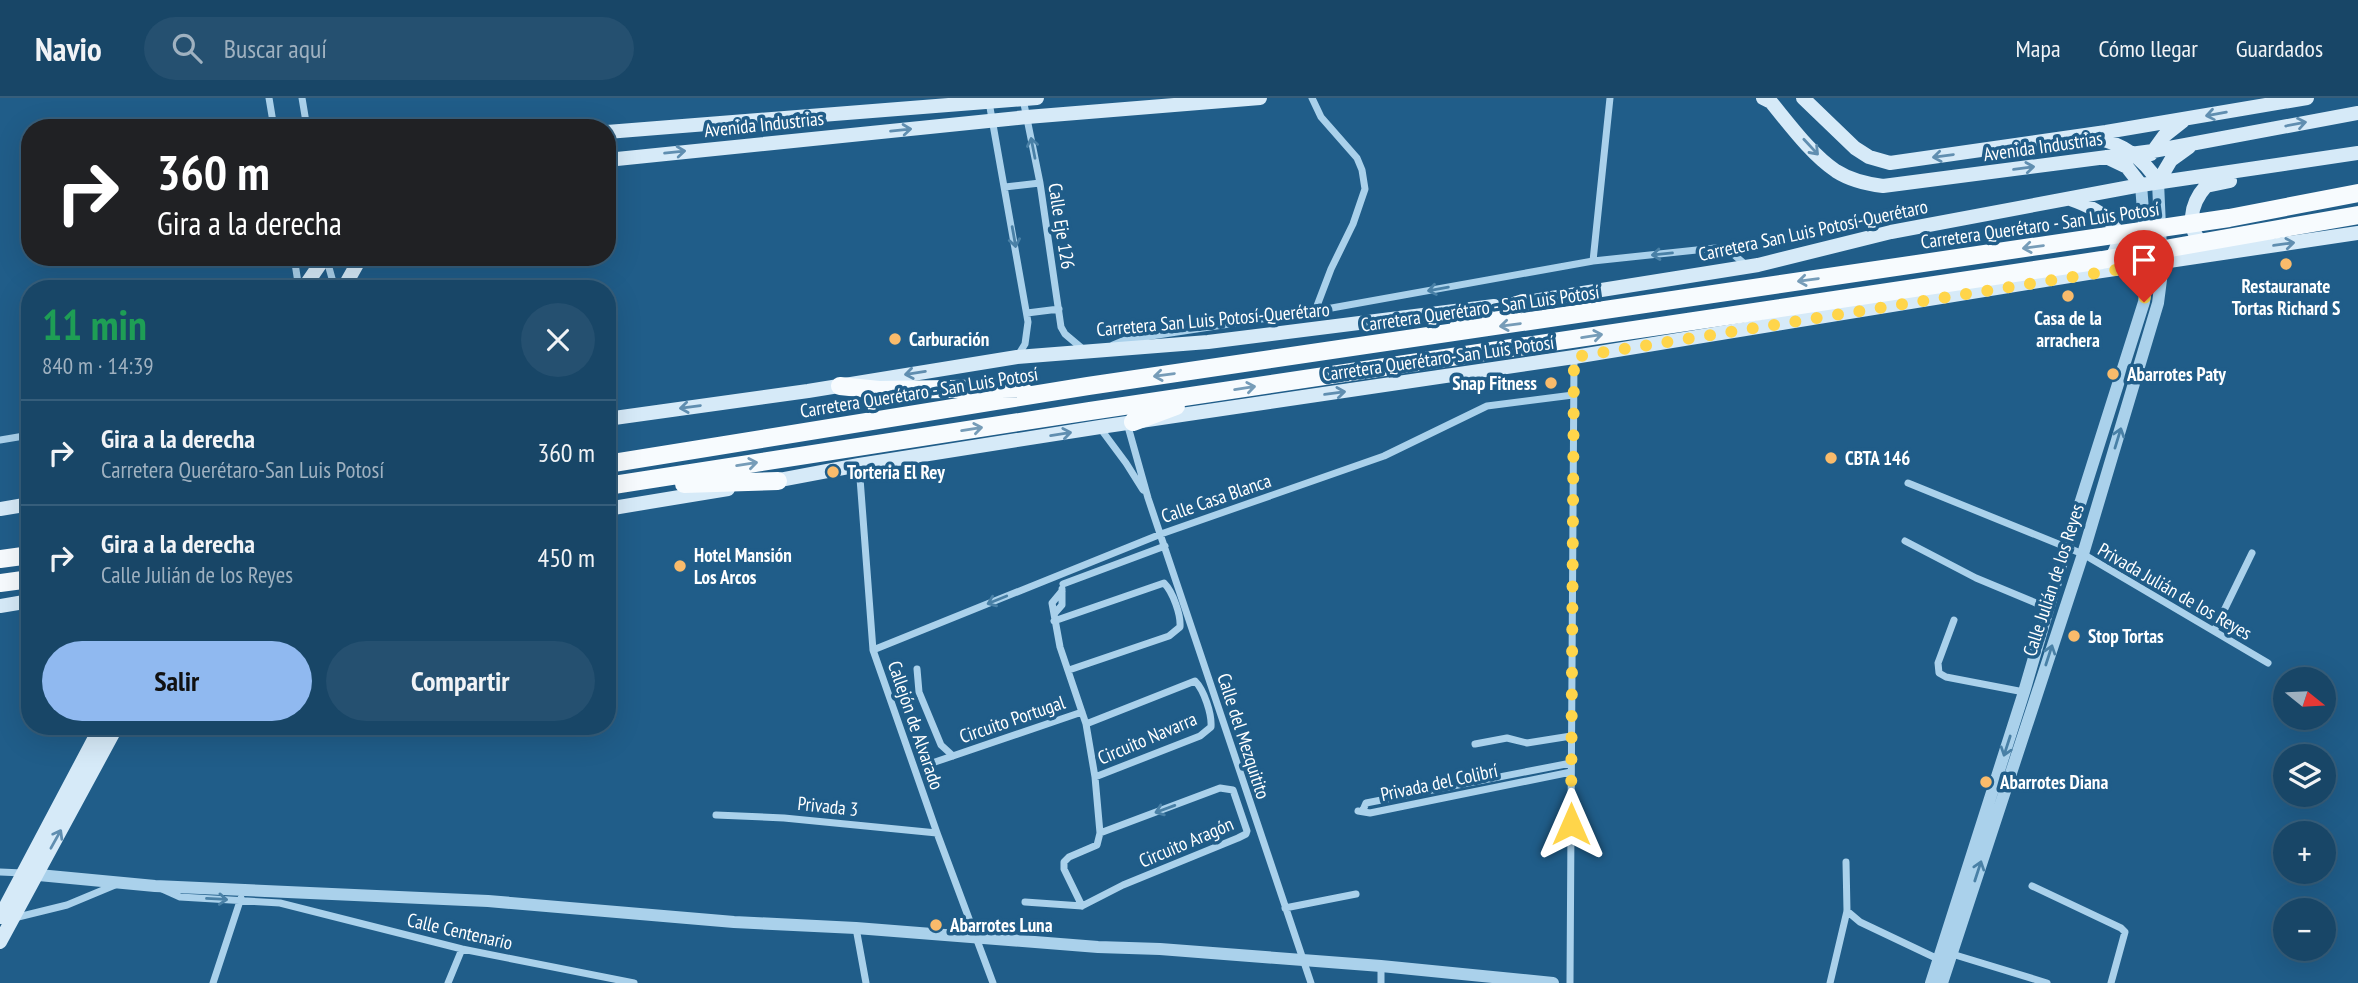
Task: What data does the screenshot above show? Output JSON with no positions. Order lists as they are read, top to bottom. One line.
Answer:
{"streets":{"highway":["Carretera Querétaro - San Luis Potosí"],"main road":["Avenida Industrias","Carretera San Luis Potosí-Querétaro","Carretera Querétaro-San Luis Potosí"],"street":["Calle Eje 126","Calle Casa Blanca","Calle Julián de los Reyes","Privada Julián de los Reyes","Circuito Portugal","Callejón de Alvarado","Calle del Mezquitito","Circuito Navarra","Privada del Colibrí","Privada 3","Circuito Aragón","Calle Centenario"]},"crossings":[["Avenida Industrias","Calle Eje 126"],["Calle Eje 126","Carretera San Luis Potosí-Querétaro"],["Carretera San Luis Potosí-Querétaro","Calle Julián de los Reyes"],["Carretera Querétaro-San Luis Potosí","Calle Julián de los Reyes"],["Carretera Querétaro-San Luis Potosí","Callejón de Alvarado"],["Carretera Querétaro-San Luis Potosí","Calle del Mezquitito"],["Calle Casa Blanca","Callejón de Alvarado"],["Calle Casa Blanca","Calle del Mezquitito"],["Calle Julián de los Reyes","Privada Julián de los Reyes"],["Callejón de Alvarado","Privada 3"]],"one_way":["Carretera Querétaro-San Luis Potosí"],"places":["Restauranate Tortas Richard S","Casa de la arrachera","Carburación","Abarrotes Paty","Snap Fitness","CBTA 146","Torteria El Rey","Hotel Mansión Los Arcos","Stop Tortas","Abarrotes Diana","Abarrotes Luna"],"north":"right","page":{"header":"Navio","search":"Buscar aquí","nav":["Mapa","Cómo llegar","Guardados"],"turn":["360 m","Gira a la derecha"],"heading":["11 min","840 m · 14:39"],"list":[{"name":"Gira a la derecha","note":"Carretera Querétaro-San Luis Potosí","value":"360 m"},{"name":"Gira a la derecha","note":"Calle Julián de los Reyes","value":"450 m"}],"buttons":["Salir","Compartir"],"map_buttons":["+","−"]}}
